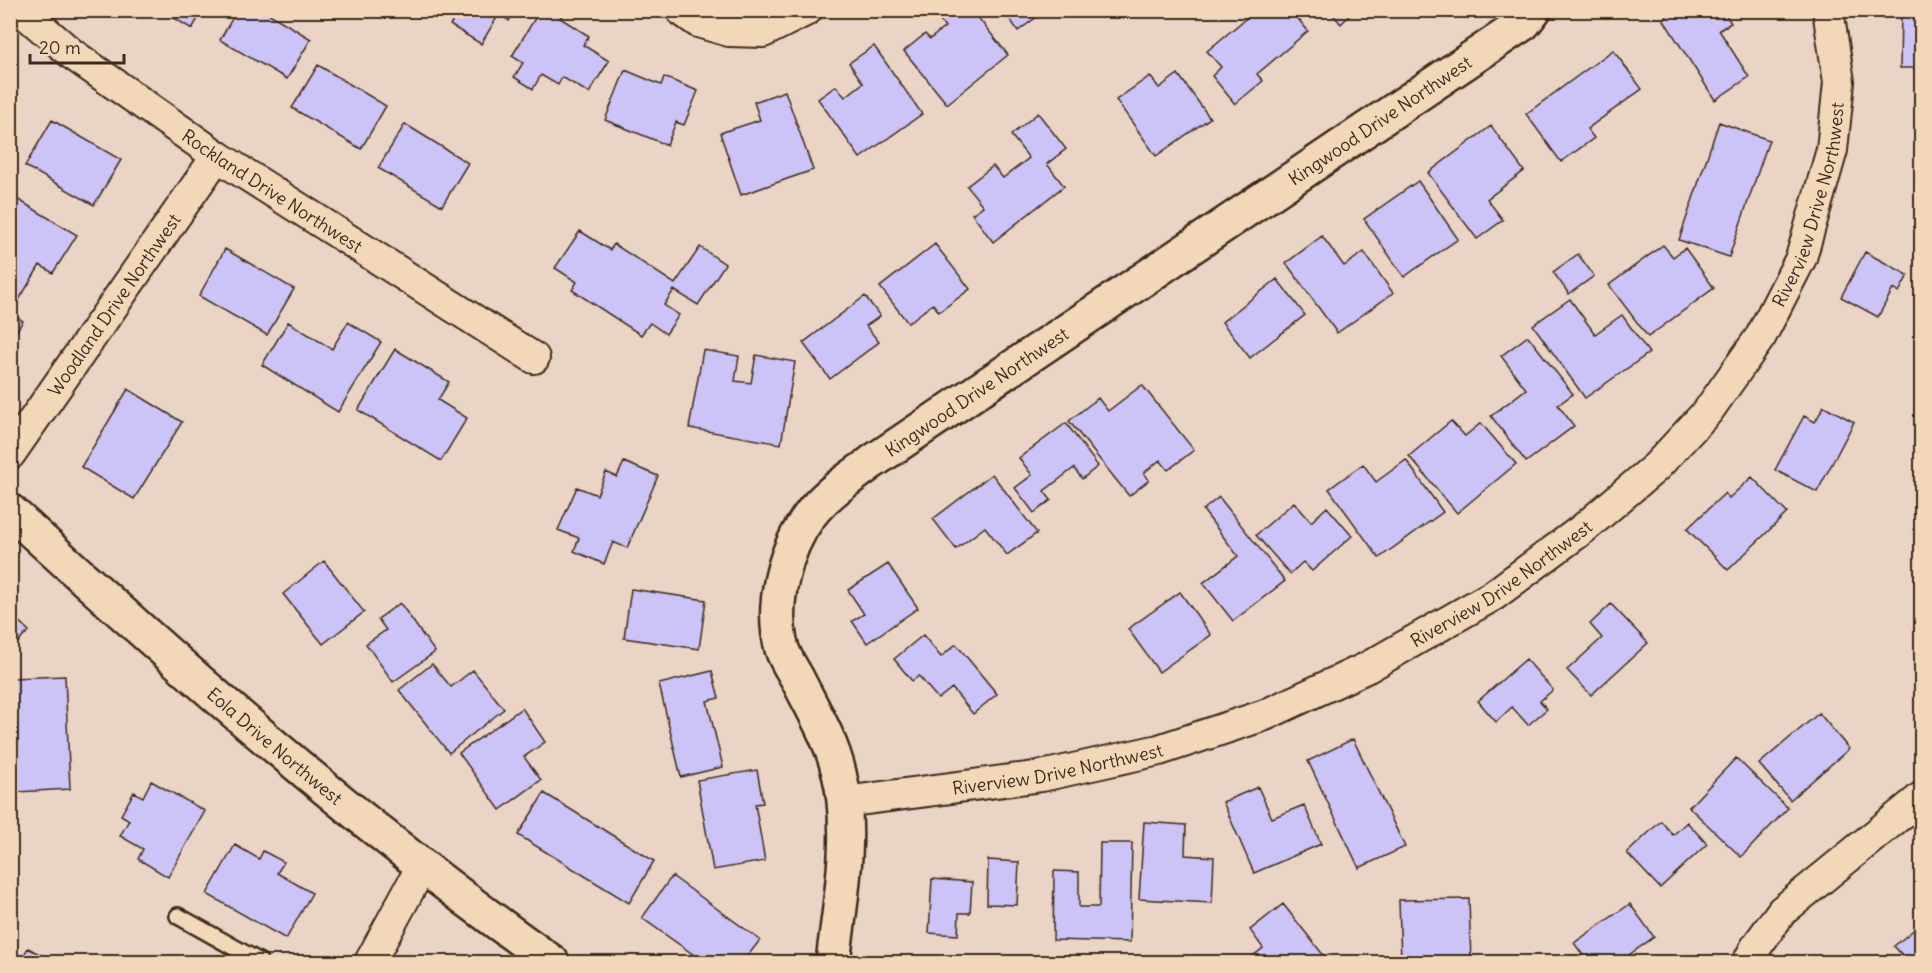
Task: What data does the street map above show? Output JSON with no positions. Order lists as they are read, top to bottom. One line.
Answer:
{"streets":{"street":["Kingwood Drive Northwest","Rockland Drive Northwest","Riverview Drive Northwest","Woodland Drive Northwest","Eola Drive Northwest"]},"crossings":[["Kingwood Drive Northwest","Riverview Drive Northwest"],["Rockland Drive Northwest","Woodland Drive Northwest"]],"scale_bar":"20 m"}
